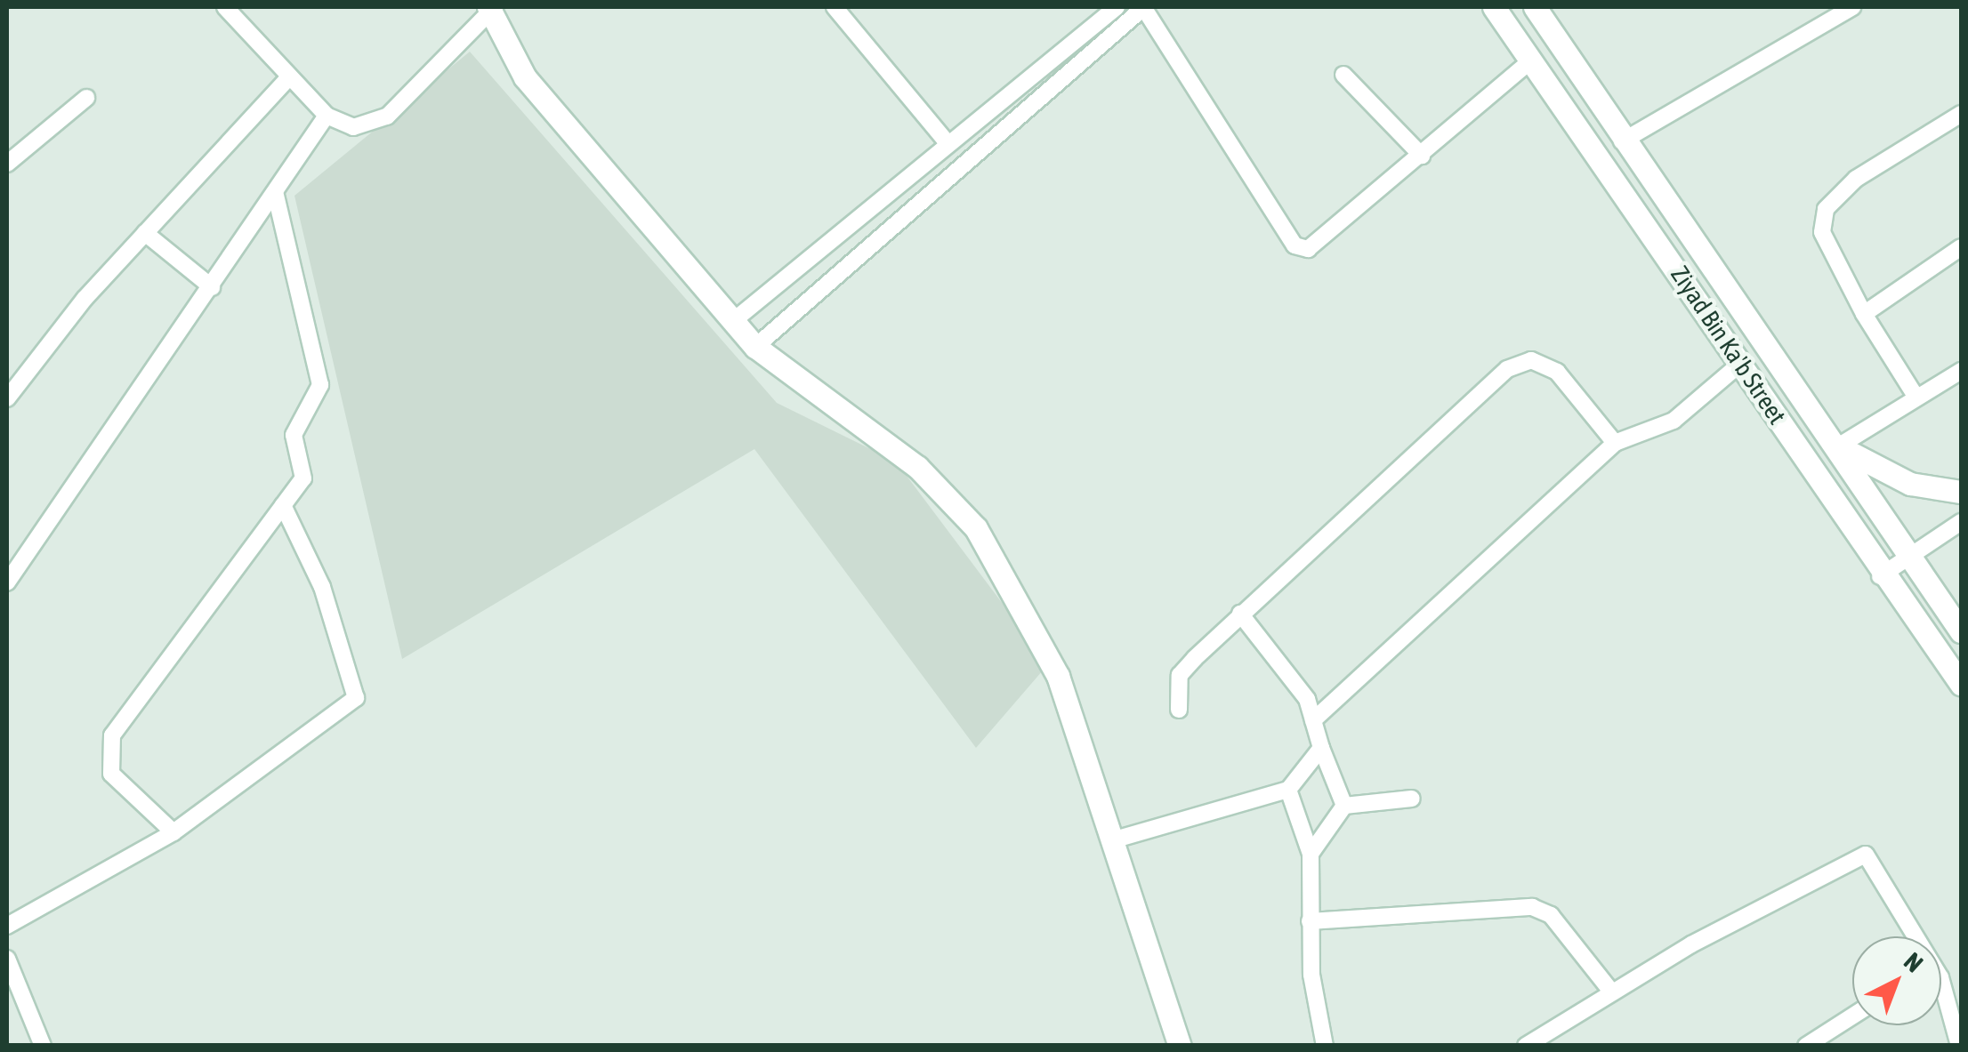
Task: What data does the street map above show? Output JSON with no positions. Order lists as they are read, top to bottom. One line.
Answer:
{"streets":{"main road":["Ziyad Bin Ka'b Street"]},"north":"top right"}
